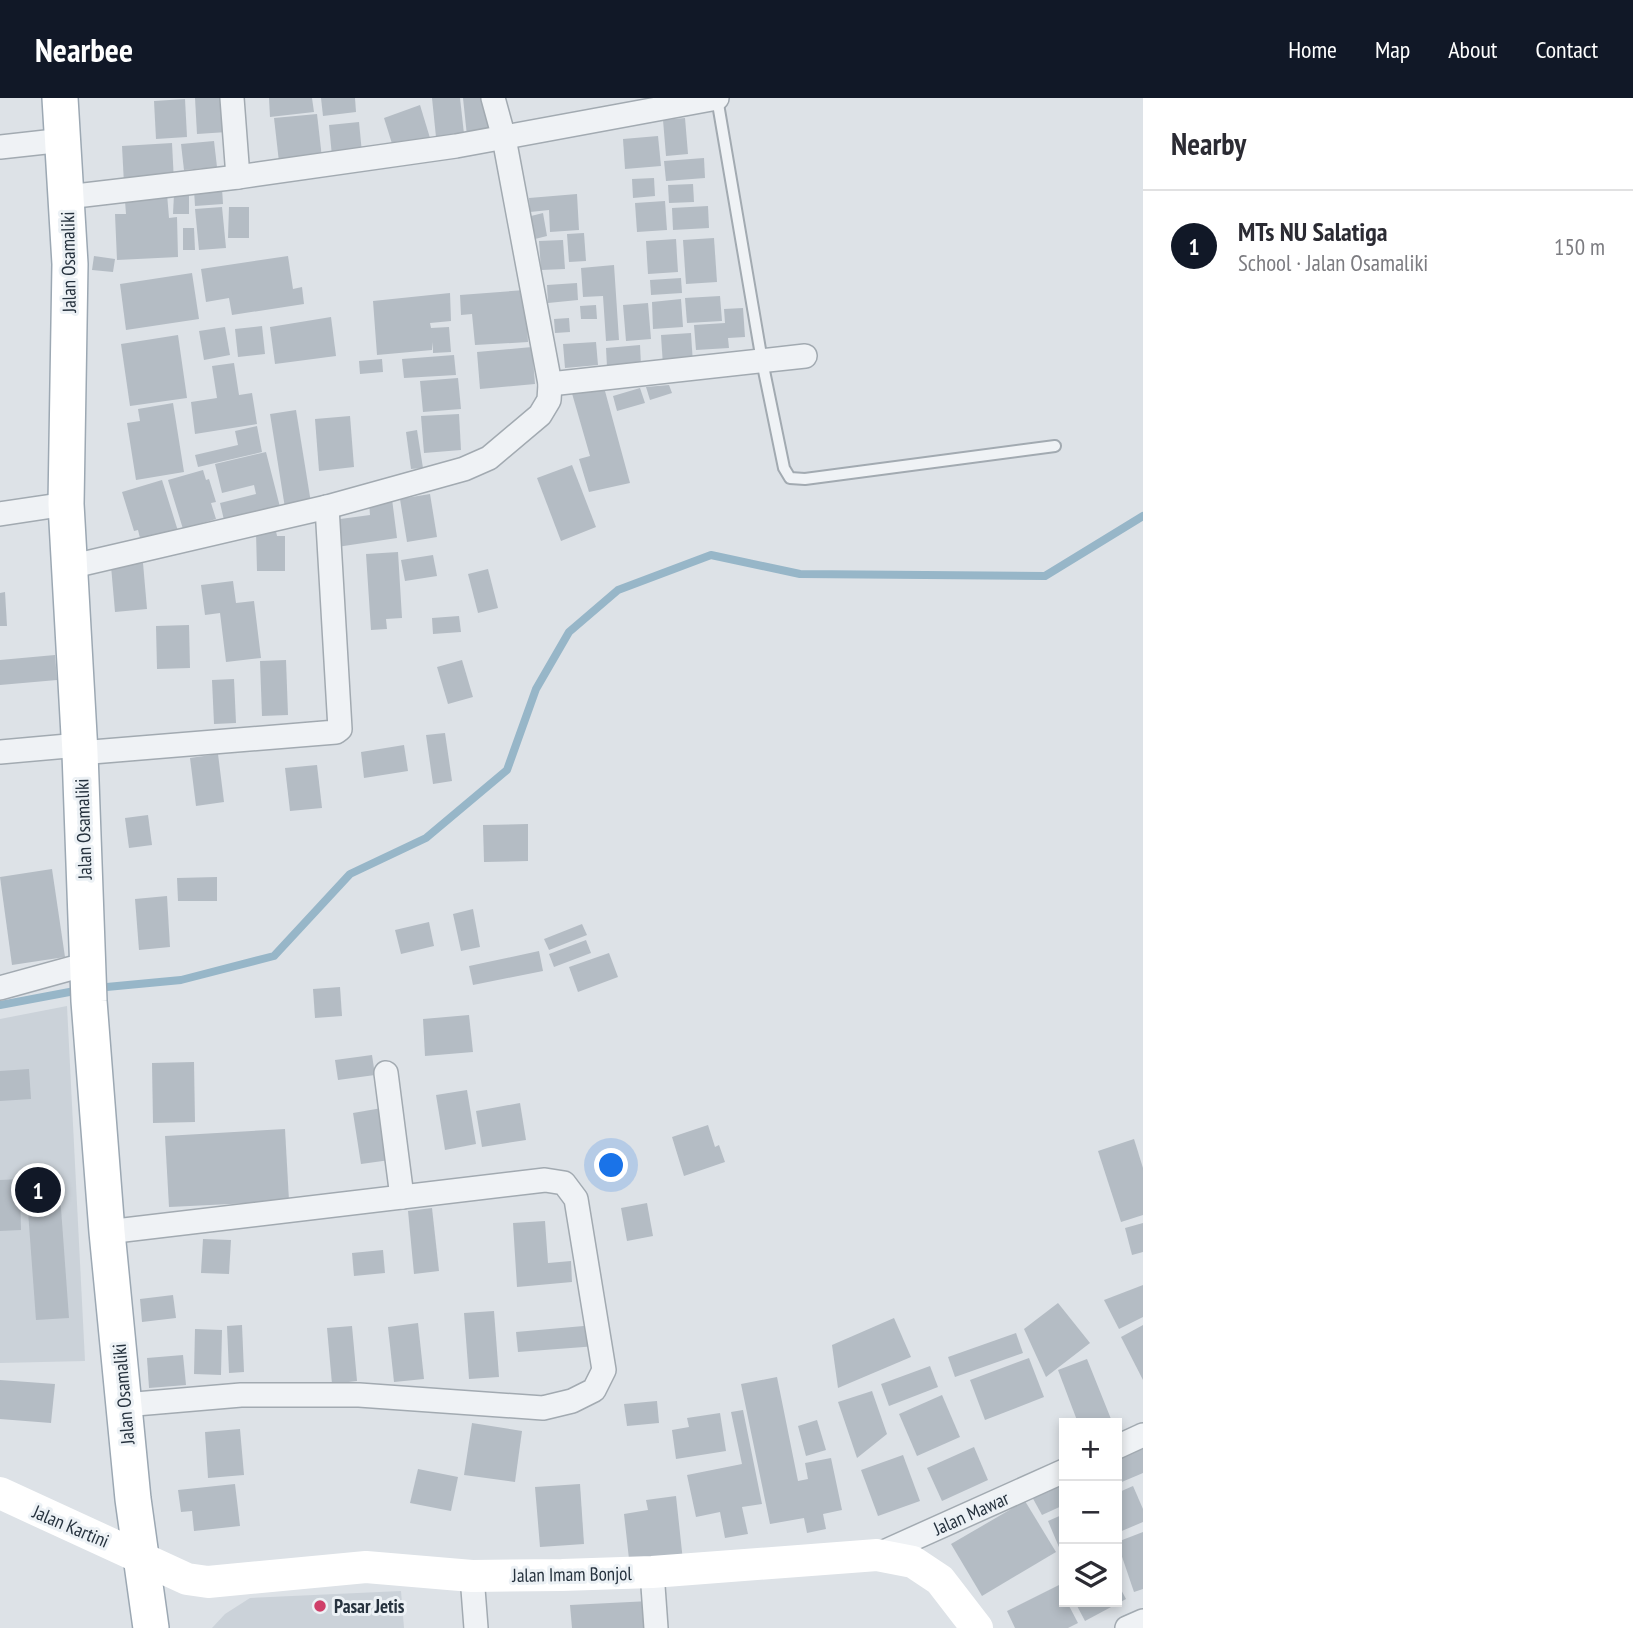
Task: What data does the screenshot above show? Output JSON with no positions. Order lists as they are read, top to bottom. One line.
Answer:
{"streets":{"main road":["Jalan Osamaliki","Jalan Kartini","Jalan Imam Bonjol"],"street":["Jalan Mawar"]},"crossings":[["Jalan Osamaliki","Jalan Kartini"],["Jalan Osamaliki","Jalan Imam Bonjol"],["Jalan Mawar","Jalan Imam Bonjol"],["Jalan Kartini","Jalan Imam Bonjol"]],"places":["Pasar Jetis"],"page":{"header":"Nearbee","nav":["Home","Map","About","Contact"],"heading":"Nearby","list":[{"mark":"1","name":"MTs NU Salatiga","note":"School · Jalan Osamaliki","value":"150 m"}],"pins":"1","map_buttons":["+","−"]}}
